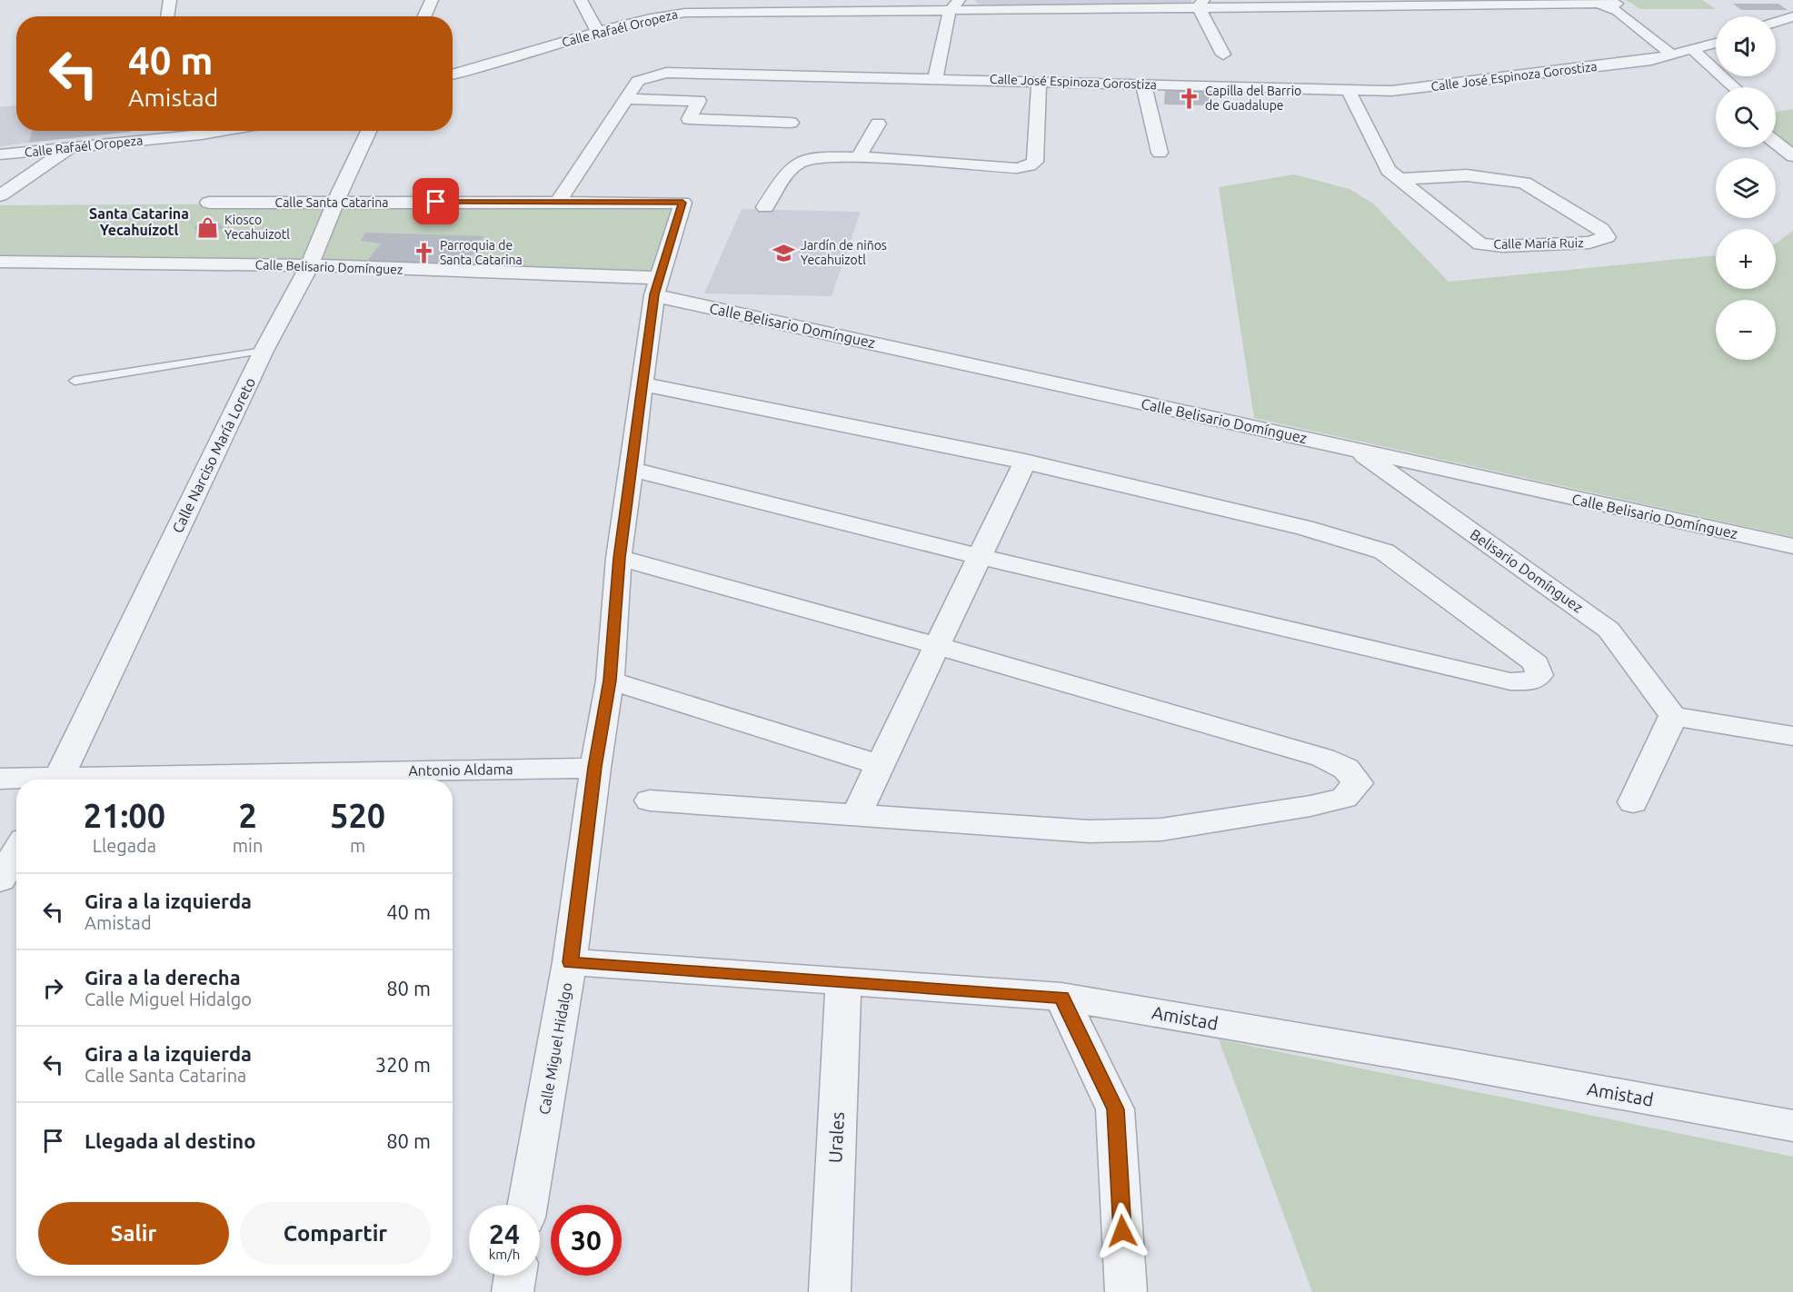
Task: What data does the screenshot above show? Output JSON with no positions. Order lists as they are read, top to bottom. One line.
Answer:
{"streets":{"street":["Calle Rafaél Oropeza","Calle José Espinoza Gorostiza","Calle Santa Catarina","Calle María Ruiz","Calle Belisario Domínguez","Calle Narciso María Loreto","Belisario Domínguez","Antonio Aldama","Amistad","Calle Miguel Hidalgo","Urales"]},"crossings":[["Calle José Espinoza Gorostiza","Calle Santa Catarina"],["Calle José Espinoza Gorostiza","Calle María Ruiz"],["Calle Santa Catarina","Calle Narciso María Loreto"],["Calle Santa Catarina","Calle Miguel Hidalgo"],["Calle Belisario Domínguez","Calle Narciso María Loreto"],["Calle Belisario Domínguez","Belisario Domínguez"],["Calle Belisario Domínguez","Calle Miguel Hidalgo"],["Antonio Aldama","Calle Miguel Hidalgo"],["Amistad","Calle Miguel Hidalgo"],["Amistad","Urales"]],"districts":["Santa Catarina Yecahuízotl"],"places":{"church":["Capilla del Barrio de Guadalupe","Parroquia de Santa Catarina"],"shop":["Kiosco Yecahuizotl"],"school or university":["Jardín de niños Yecahuizotl"]},"page":{"map_buttons":["+","−"],"turn":["40 m","Amistad"],"eta":["21:00","Llegada","2","min","520","m"],"list":[{"name":"Gira a la izquierda","note":"Amistad","value":"40 m"},{"name":"Gira a la derecha","note":"Calle Miguel Hidalgo","value":"80 m"},{"name":"Gira a la izquierda","note":"Calle Santa Catarina","value":"320 m"},{"name":"Llegada al destino","value":"80 m"}],"buttons":["Salir","Compartir"],"speed":"24 km/h","limit":"30"}}
